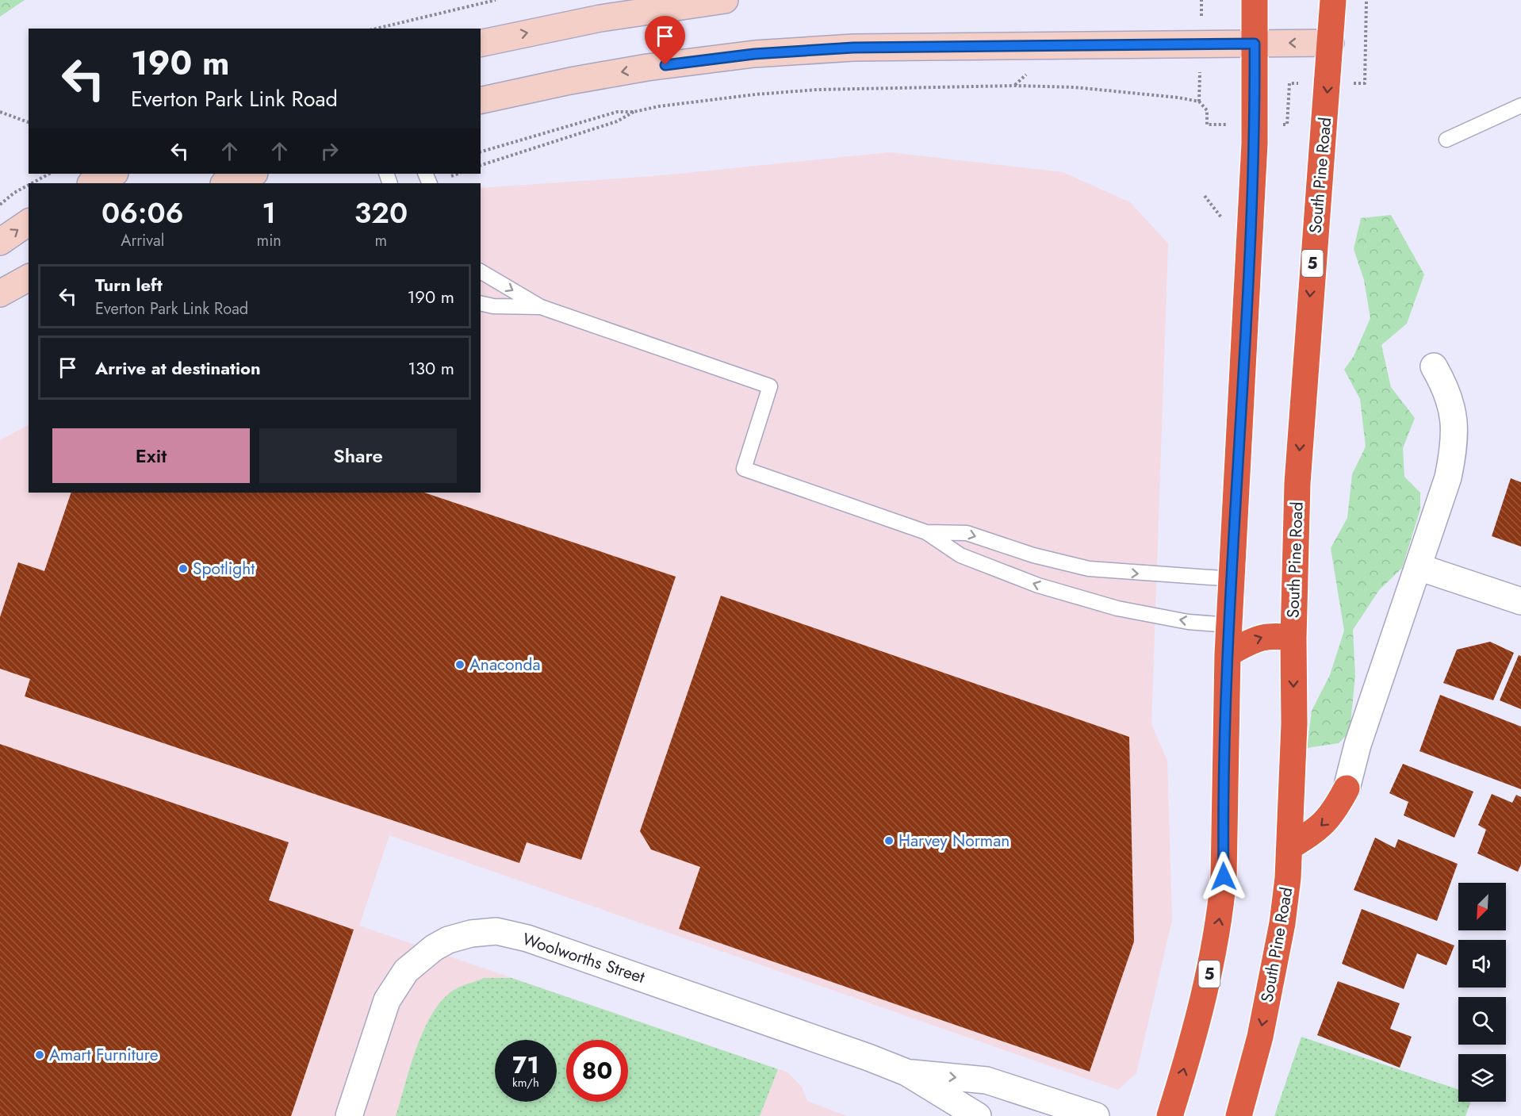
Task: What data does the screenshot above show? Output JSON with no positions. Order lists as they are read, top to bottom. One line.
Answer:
{"streets":{"highway":["South Pine Road","5"],"street":["Woolworths Street"]},"places":["Spotlight","Anaconda","Harvey Norman","Amart Furniture"],"north":"bottom left","page":{"turn":["190 m","Everton Park Link Road"],"eta":["06:06","Arrival","1","min","320","m"],"list":[{"name":"Turn left","note":"Everton Park Link Road","value":"190 m"},{"name":"Arrive at destination","value":"130 m"}],"buttons":["Exit","Share"],"speed":"71 km/h","limit":"80"}}
